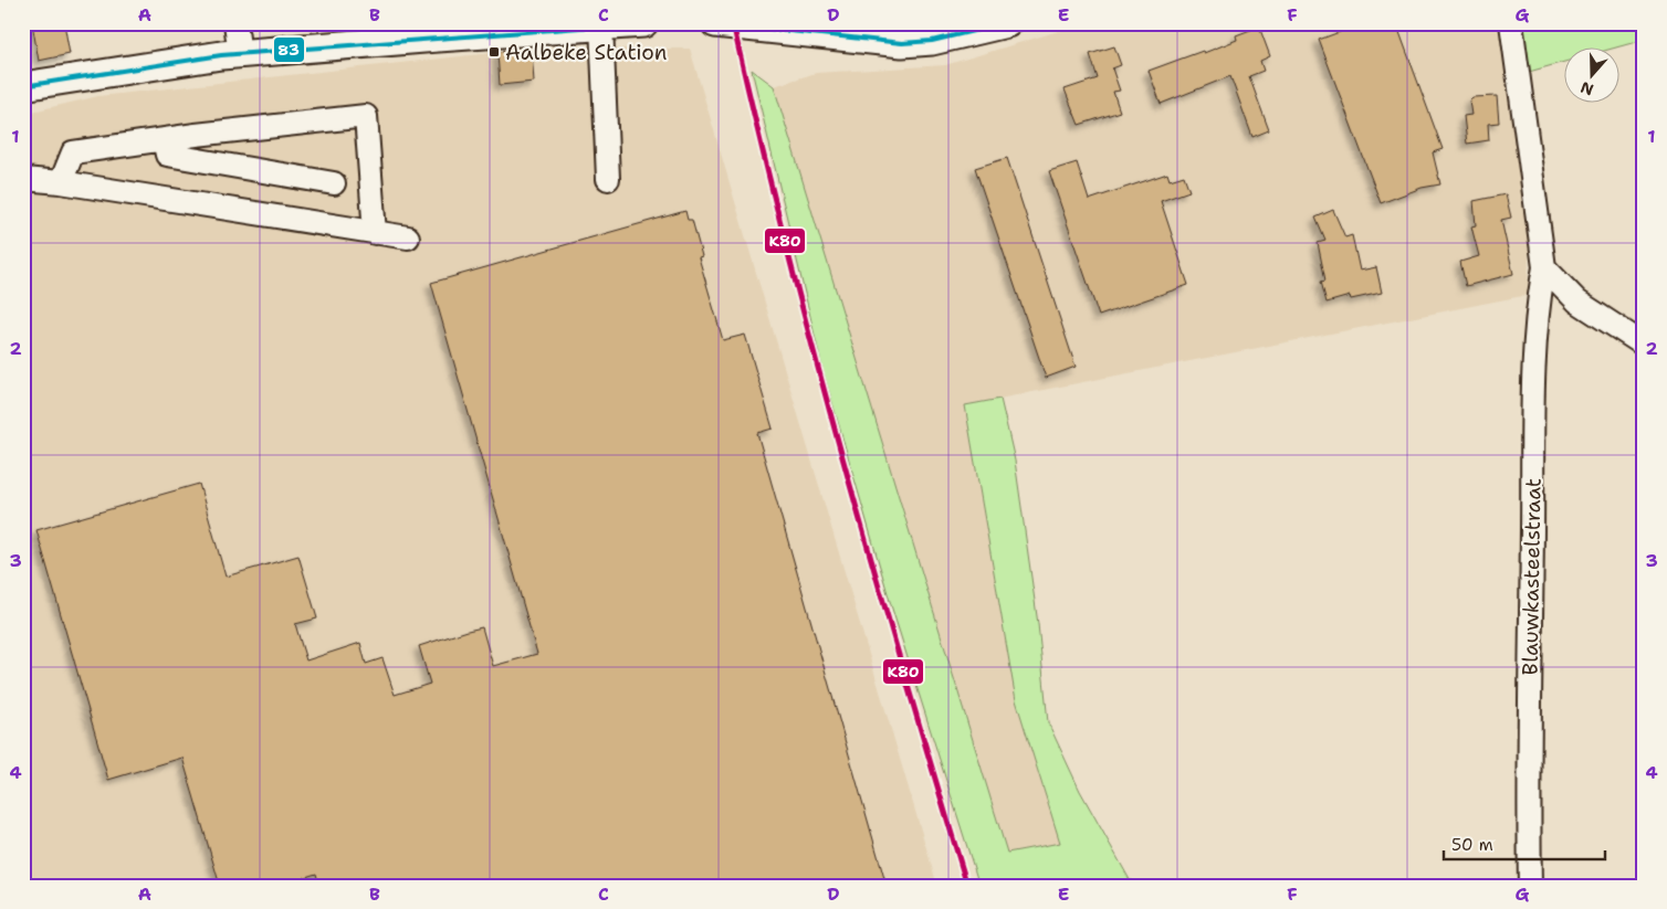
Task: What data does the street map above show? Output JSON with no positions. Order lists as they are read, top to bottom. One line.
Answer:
{"streets":{"street":["Blauwkasteelstraat"]},"places":{"transit":["Aalbeke Station"]},"lines":["transit line K80","transit line 83"],"scale_bar":"50 m","north":"bottom","grid":{"columns":["A","B","C","D","E","F","G"],"rows":["1","2","3","4"]}}
